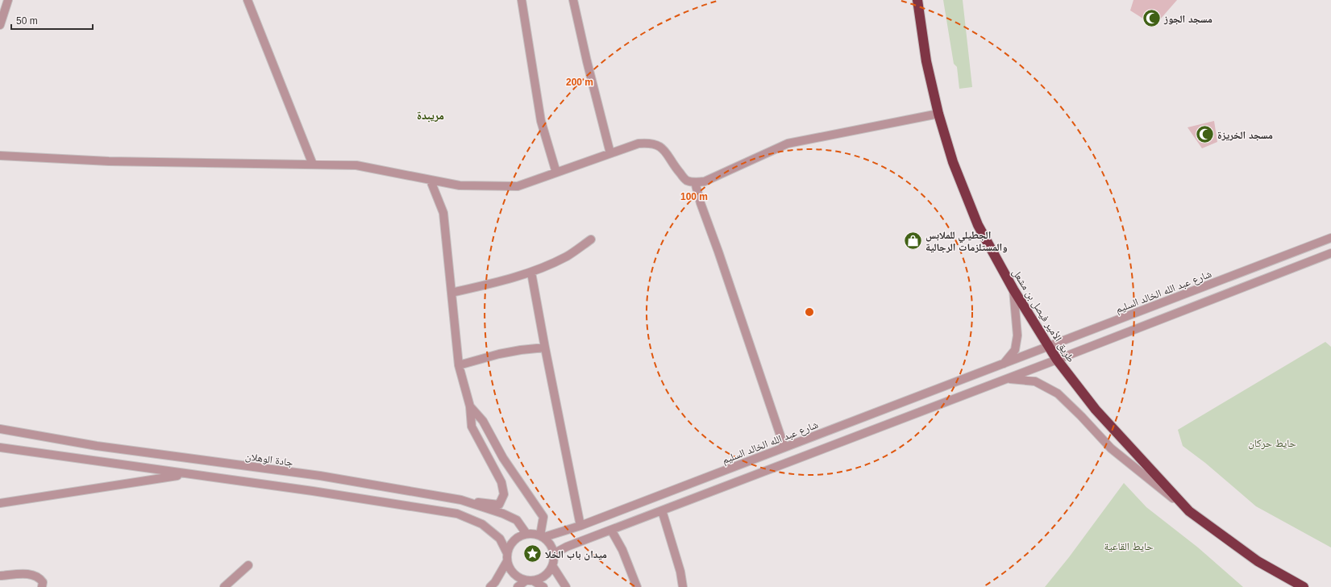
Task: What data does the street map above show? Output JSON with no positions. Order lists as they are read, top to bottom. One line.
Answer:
{"streets":{"highway":["طريق الأمير فيصل بن مشعل"],"street":["شارع عبد الله الخالد السليم","جادة الوهلان"]},"crossings":[["شارع عبد الله الخالد السليم","طريق الأمير فيصل بن مشعل"],["شارع عبد الله الخالد السليم","جادة الوهلان"]],"districts":["مريبدة"],"parks":["حايط حركان","حايط القاعية"],"places":{"mosque":["مسجد الجوز","مسجد الخريزة"],"shop":["الجطيلي للملابس والمستلزمات الرجالية"],"place":["ميدان باب الخلا"]},"scale_bar":"50 m","rings":["200 m","100 m"]}
